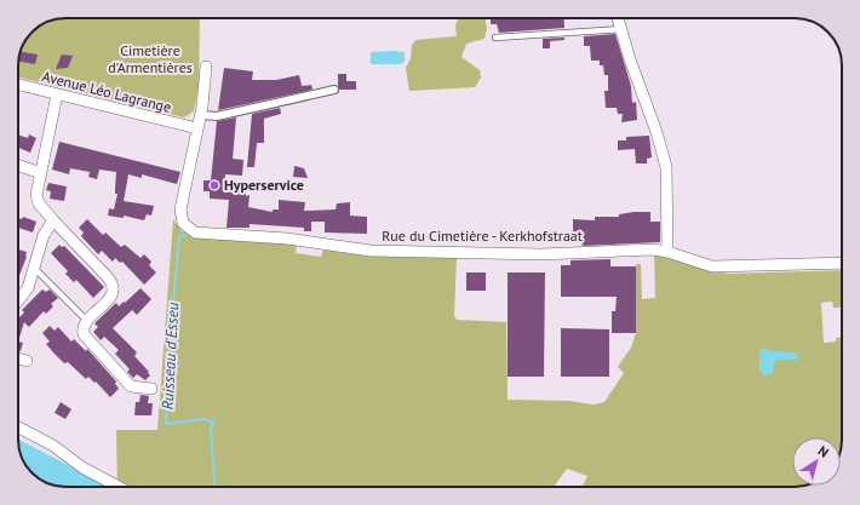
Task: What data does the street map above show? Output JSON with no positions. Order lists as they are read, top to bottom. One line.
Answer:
{"streets":{"street":["Avenue Léo Lagrange","Rue du Cimetière - Kerkhofstraat"]},"crossings":[["Avenue Léo Lagrange","Rue du Cimetière - Kerkhofstraat"]],"water":["Ruisseau d'Esseu"],"parks":["Cimetière d'Armentières"],"places":["Hyperservice"],"north":"top right"}
